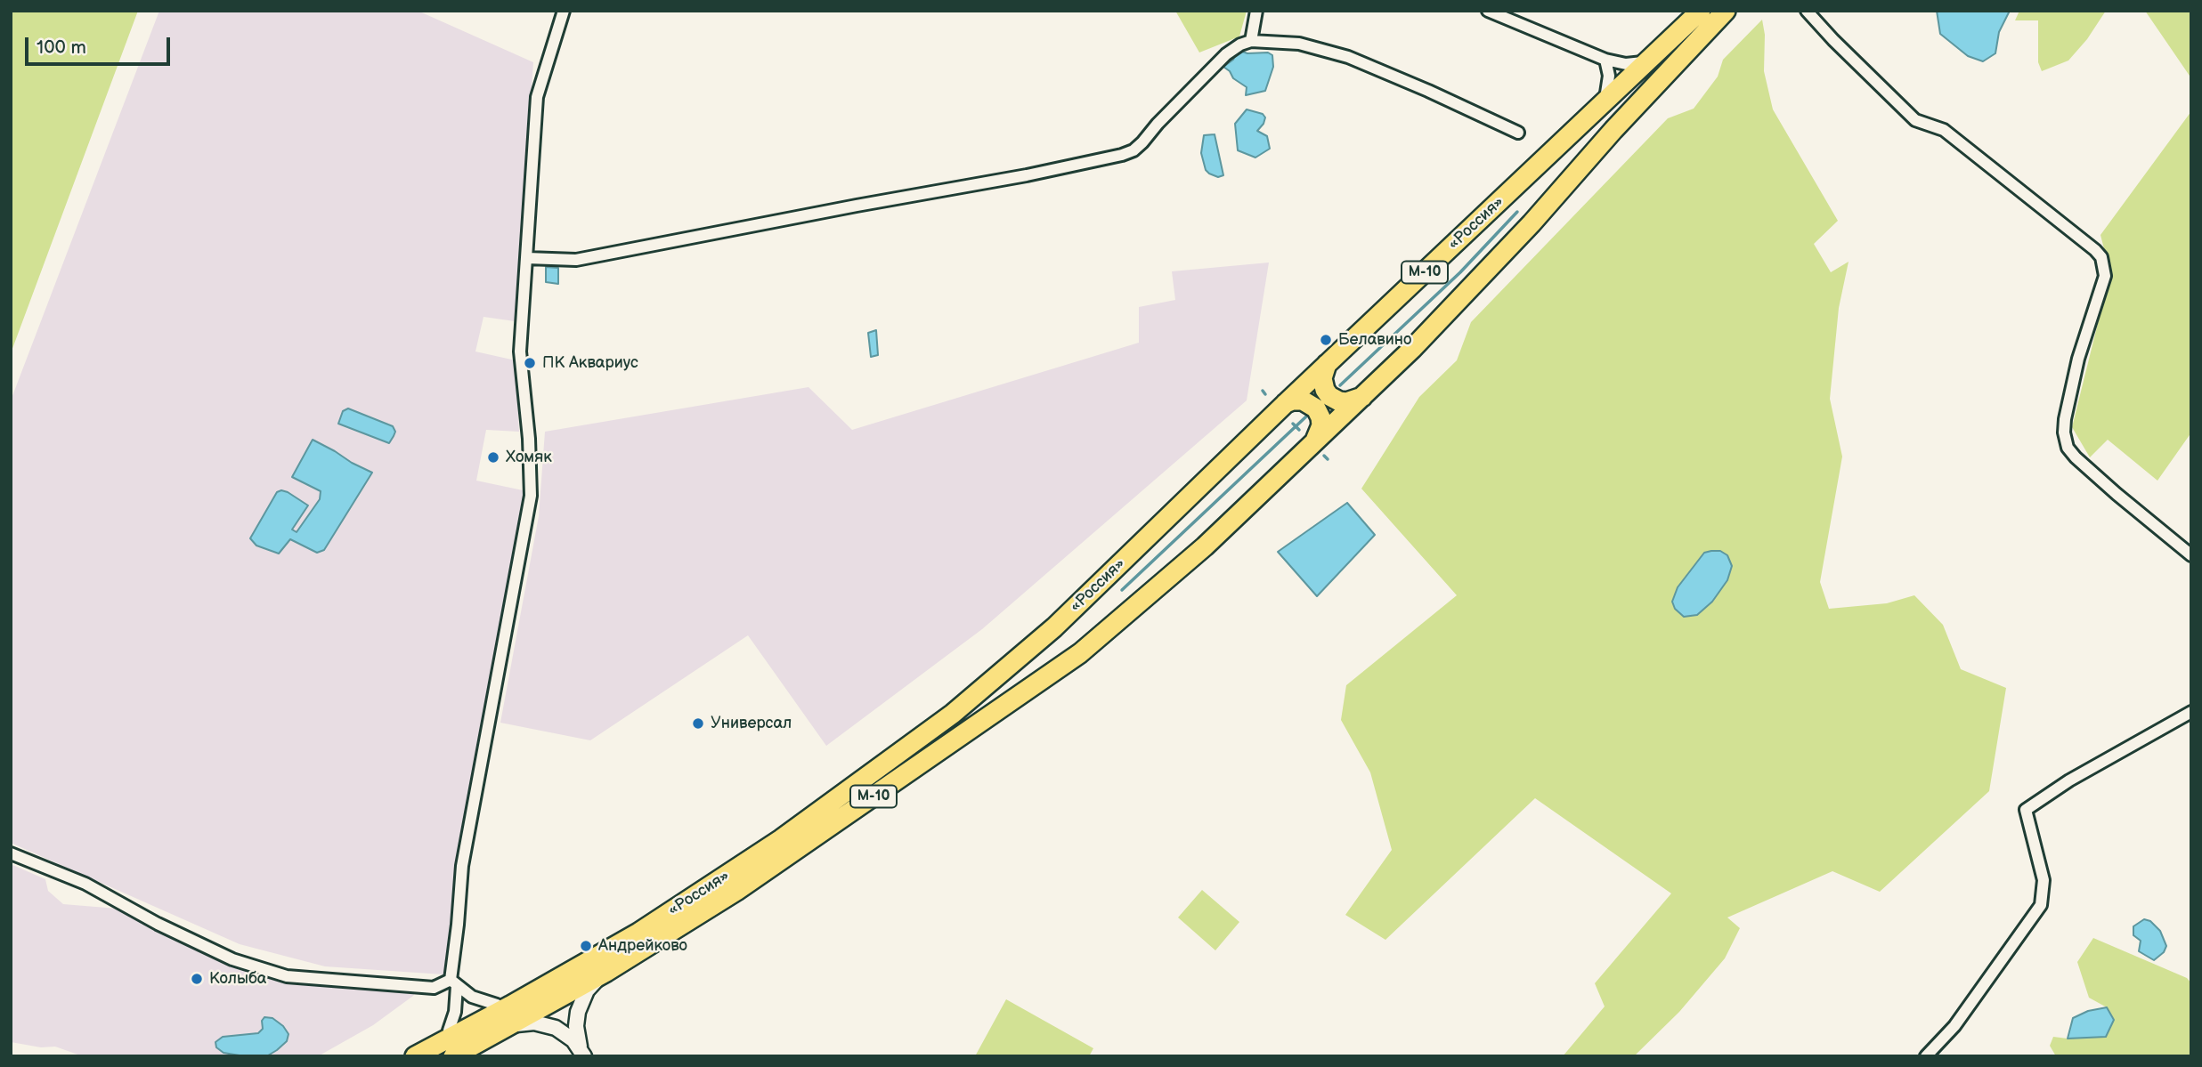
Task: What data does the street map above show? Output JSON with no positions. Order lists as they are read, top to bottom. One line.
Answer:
{"streets":{"highway":["«Россия»","М-10"]},"places":["Белавино","ПК Аквариус","Хомяк","Универсал","Андрейково","Колыба"],"scale_bar":"100 m"}
